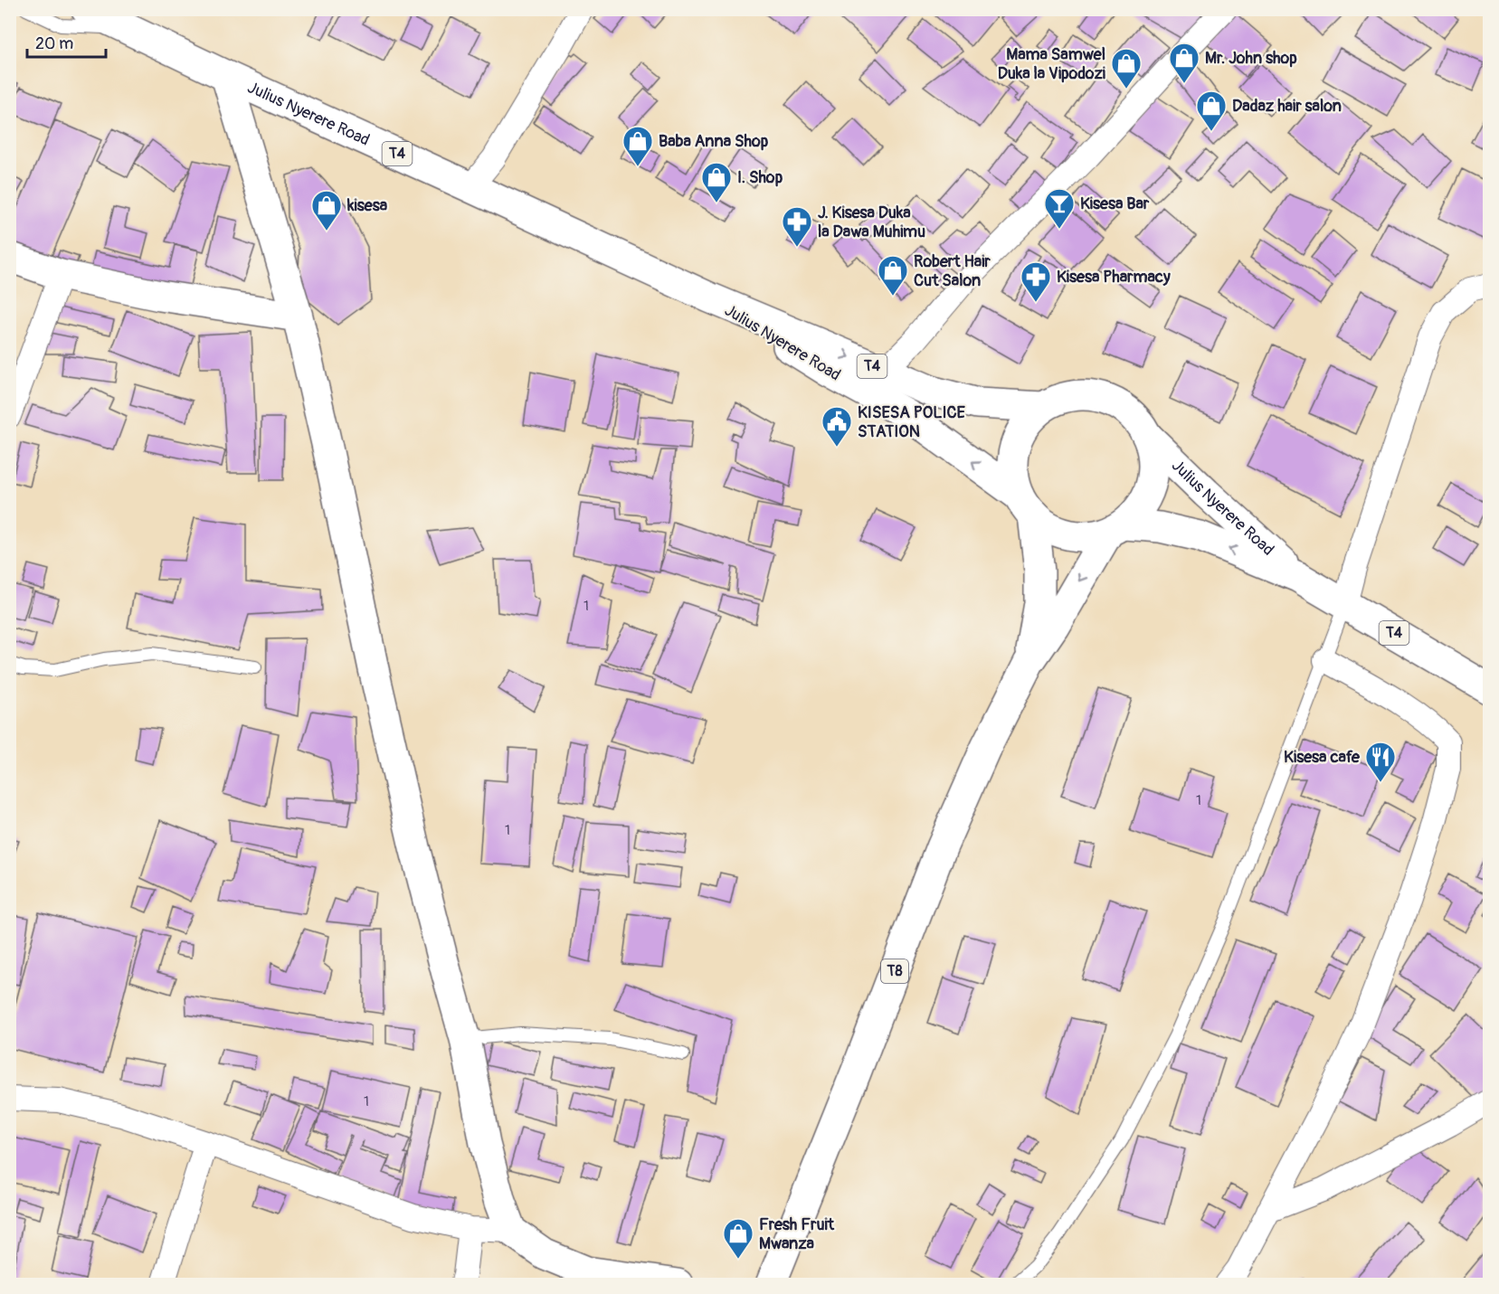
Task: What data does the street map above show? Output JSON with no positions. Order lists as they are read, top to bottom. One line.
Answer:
{"streets":{"main road":["Julius Nyerere Road","T4","T8"]},"crossings":[["Julius Nyerere Road","T8"]],"places":{"shop":["Mr. John shop","Mama Samwel Duka la Vipodozi","Dadaz hair salon","Baba Anna Shop","I. Shop","kisesa","Robert Hair Cut Salon","Fresh Fruit Mwanza"],"bar":["Kisesa Bar"],"pharmacy":["J. Kisesa Duka la Dawa Muhimu","Kisesa Pharmacy"],"public building":["KISESA POLICE STATION"],"restaurant":["Kisesa cafe"]},"house_numbers":["1","1","1","1"],"scale_bar":"20 m"}
